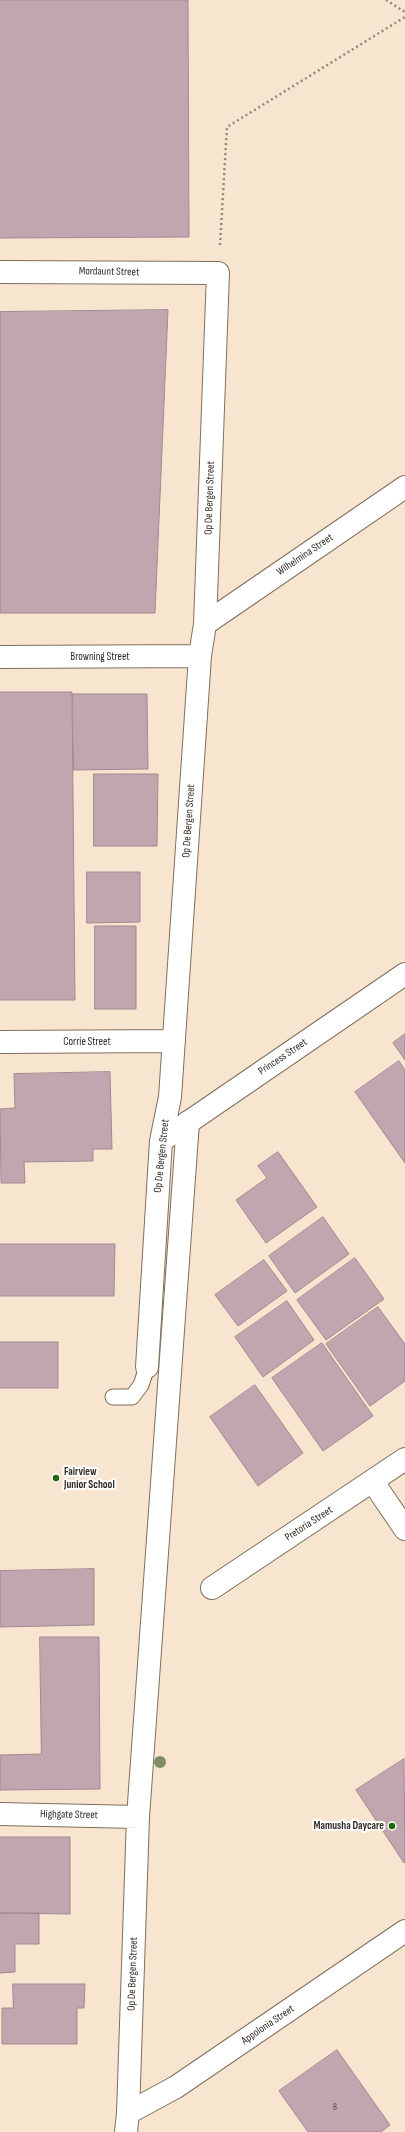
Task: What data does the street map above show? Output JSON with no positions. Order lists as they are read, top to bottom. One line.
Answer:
{"streets":{"street":["Mordaunt Street","Op De Bergen Street","Wilhelmina Street","Browning Street","Corrie Street","Princess Street","Pretoria Street","Highgate Street","Appolonia Street"]},"crossings":[["Mordaunt Street","Op De Bergen Street"],["Op De Bergen Street","Wilhelmina Street"],["Op De Bergen Street","Browning Street"],["Op De Bergen Street","Corrie Street"],["Op De Bergen Street","Princess Street"],["Op De Bergen Street","Highgate Street"],["Op De Bergen Street","Appolonia Street"]],"places":["Fairview Junior School","Mamusha Daycare"],"house_numbers":["8"]}
